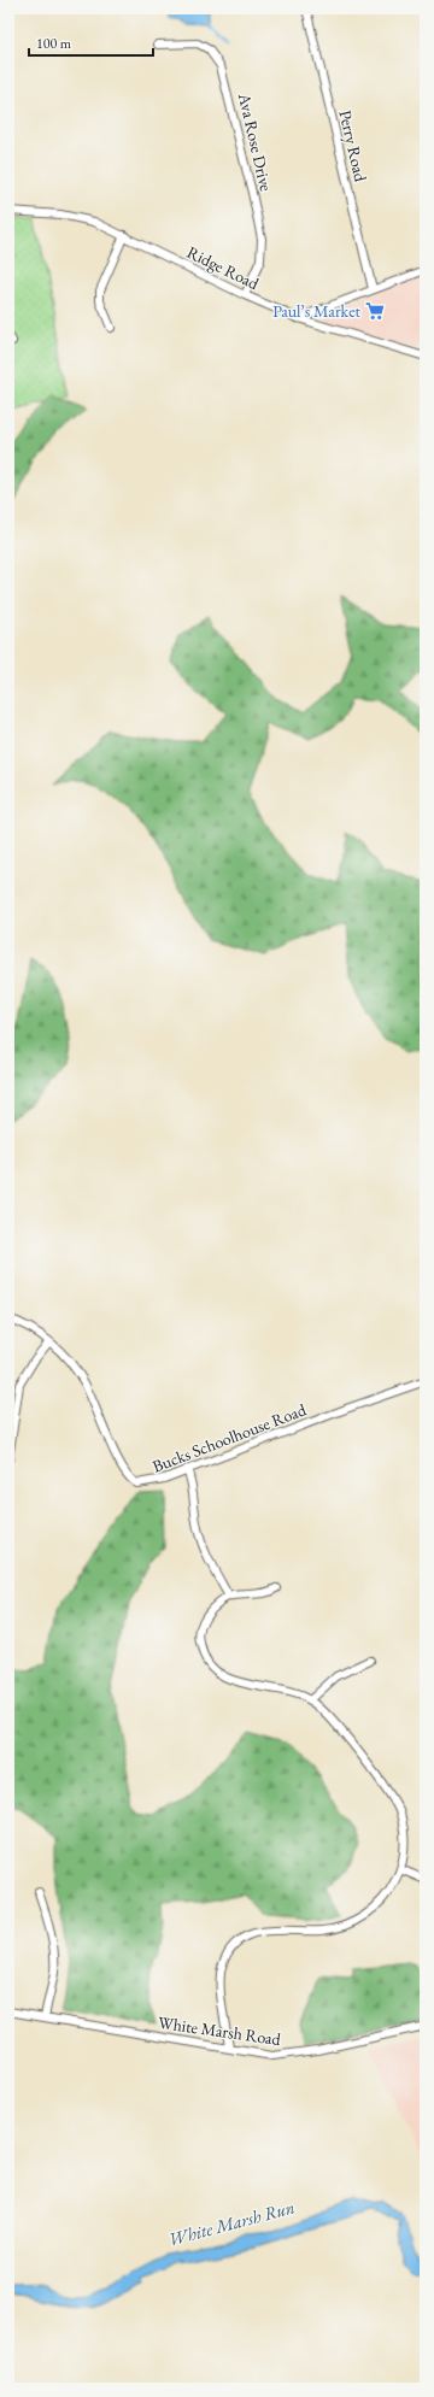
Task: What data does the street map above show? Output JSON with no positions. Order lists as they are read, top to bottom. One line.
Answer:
{"streets":{"street":["Ava Rose Drive","Perry Road","Ridge Road","Bucks Schoolhouse Road","White Marsh Road"]},"crossings":[["Ava Rose Drive","Ridge Road"]],"water":["White Marsh Run"],"places":{"supermarket":["Paul’s Market"]},"scale_bar":"100 m"}
